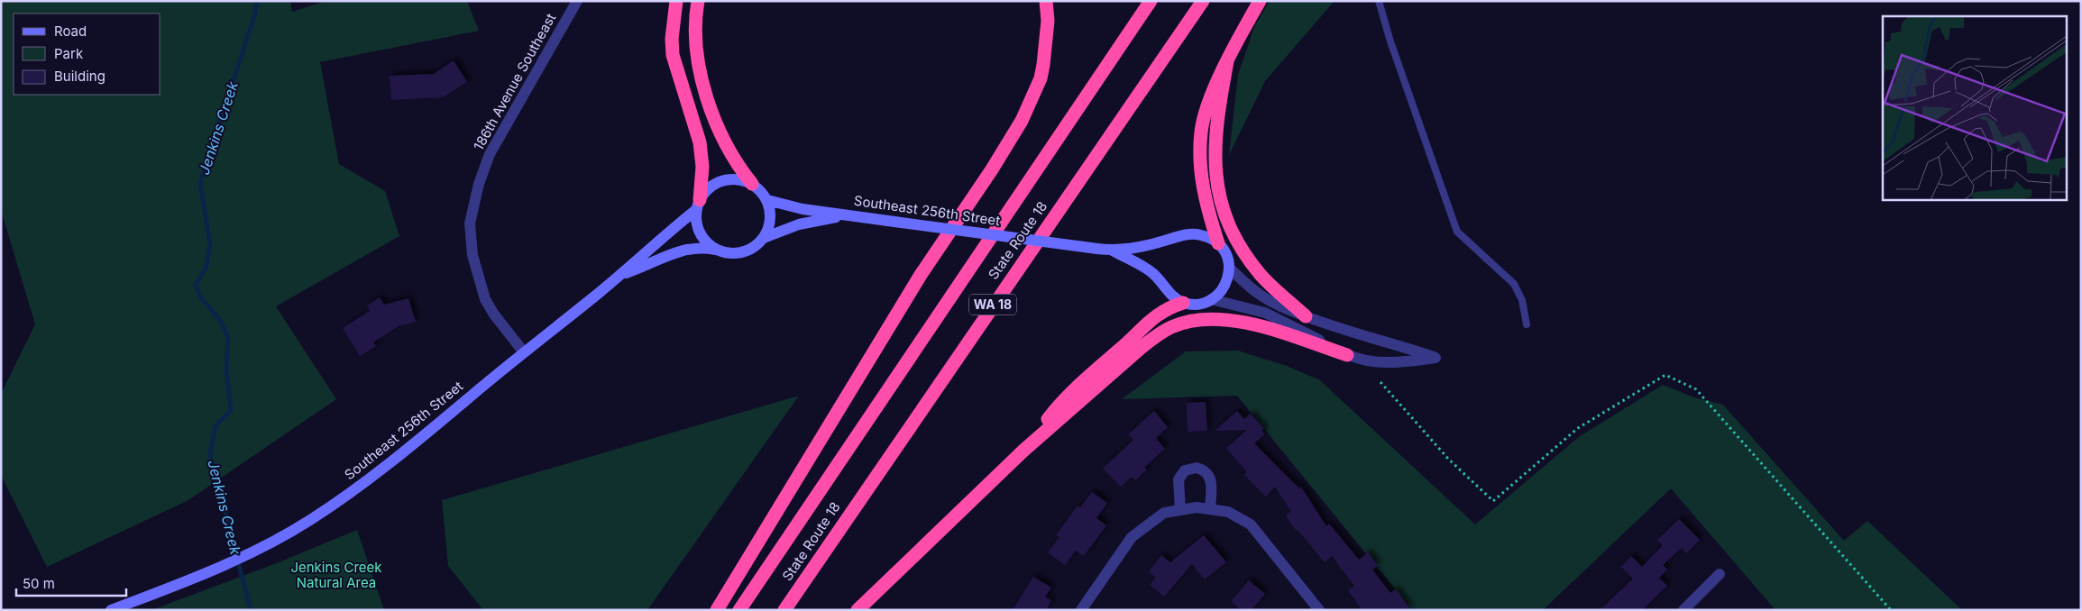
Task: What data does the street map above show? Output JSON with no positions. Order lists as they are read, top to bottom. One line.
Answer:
{"streets":{"highway":["State Route 18","WA 18"],"main road":["Southeast 256th Street"],"street":["186th Avenue Southeast"]},"crossings":[["186th Avenue Southeast","Southeast 256th Street"]],"water":["Jenkins Creek"],"parks":["Jenkins Creek Natural Area"],"legend":["Road","Park","Building"],"scale_bar":"50 m"}
